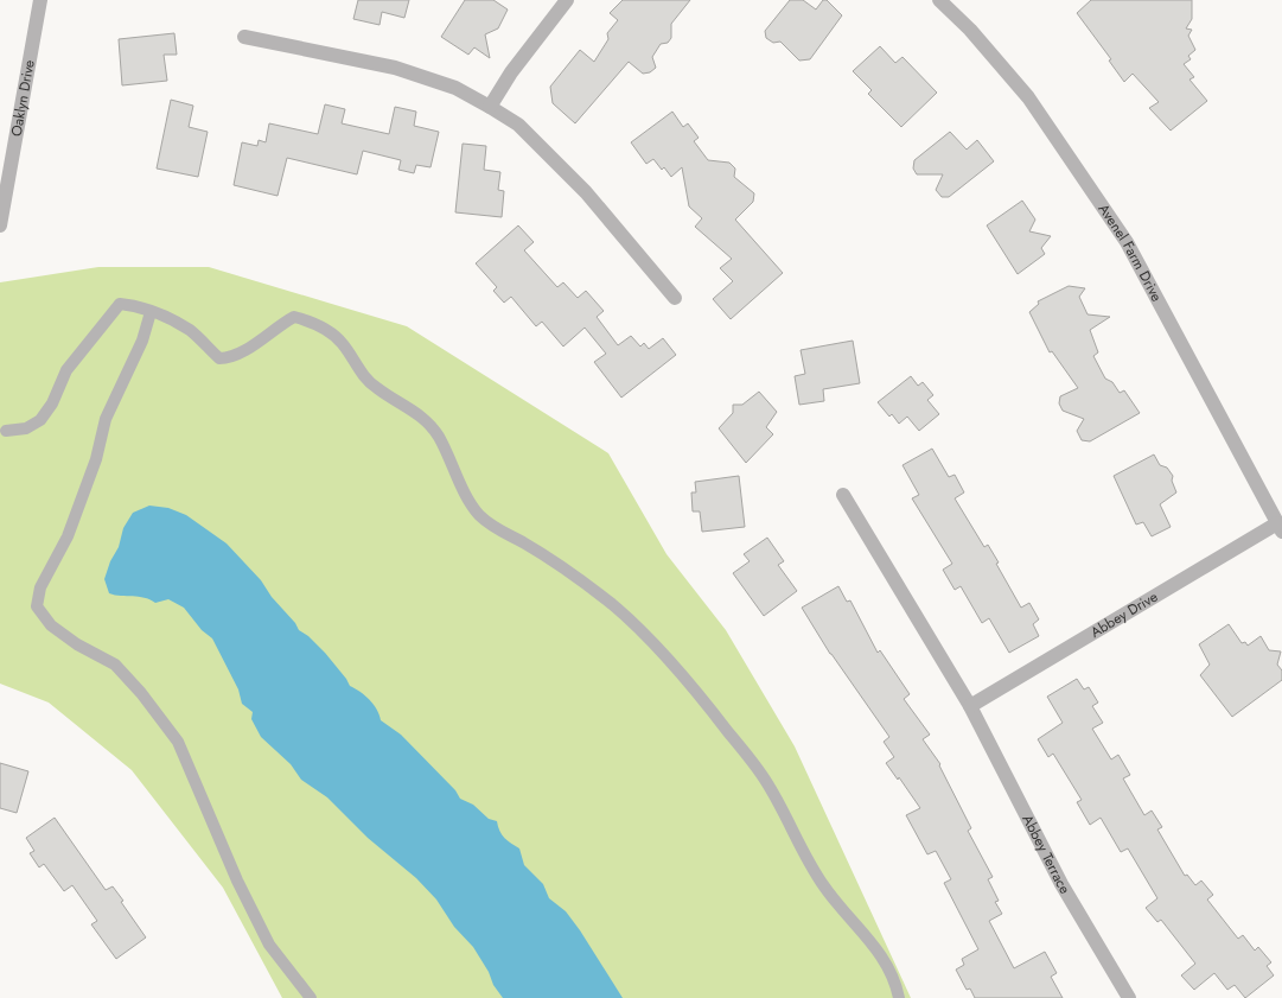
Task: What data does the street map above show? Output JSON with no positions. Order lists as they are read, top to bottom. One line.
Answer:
{"streets":{"street":["Oaklyn Drive","Avenel Farm Drive","Abbey Drive","Abbey Terrace"]},"crossings":[["Avenel Farm Drive","Abbey Drive"],["Abbey Drive","Abbey Terrace"]]}
